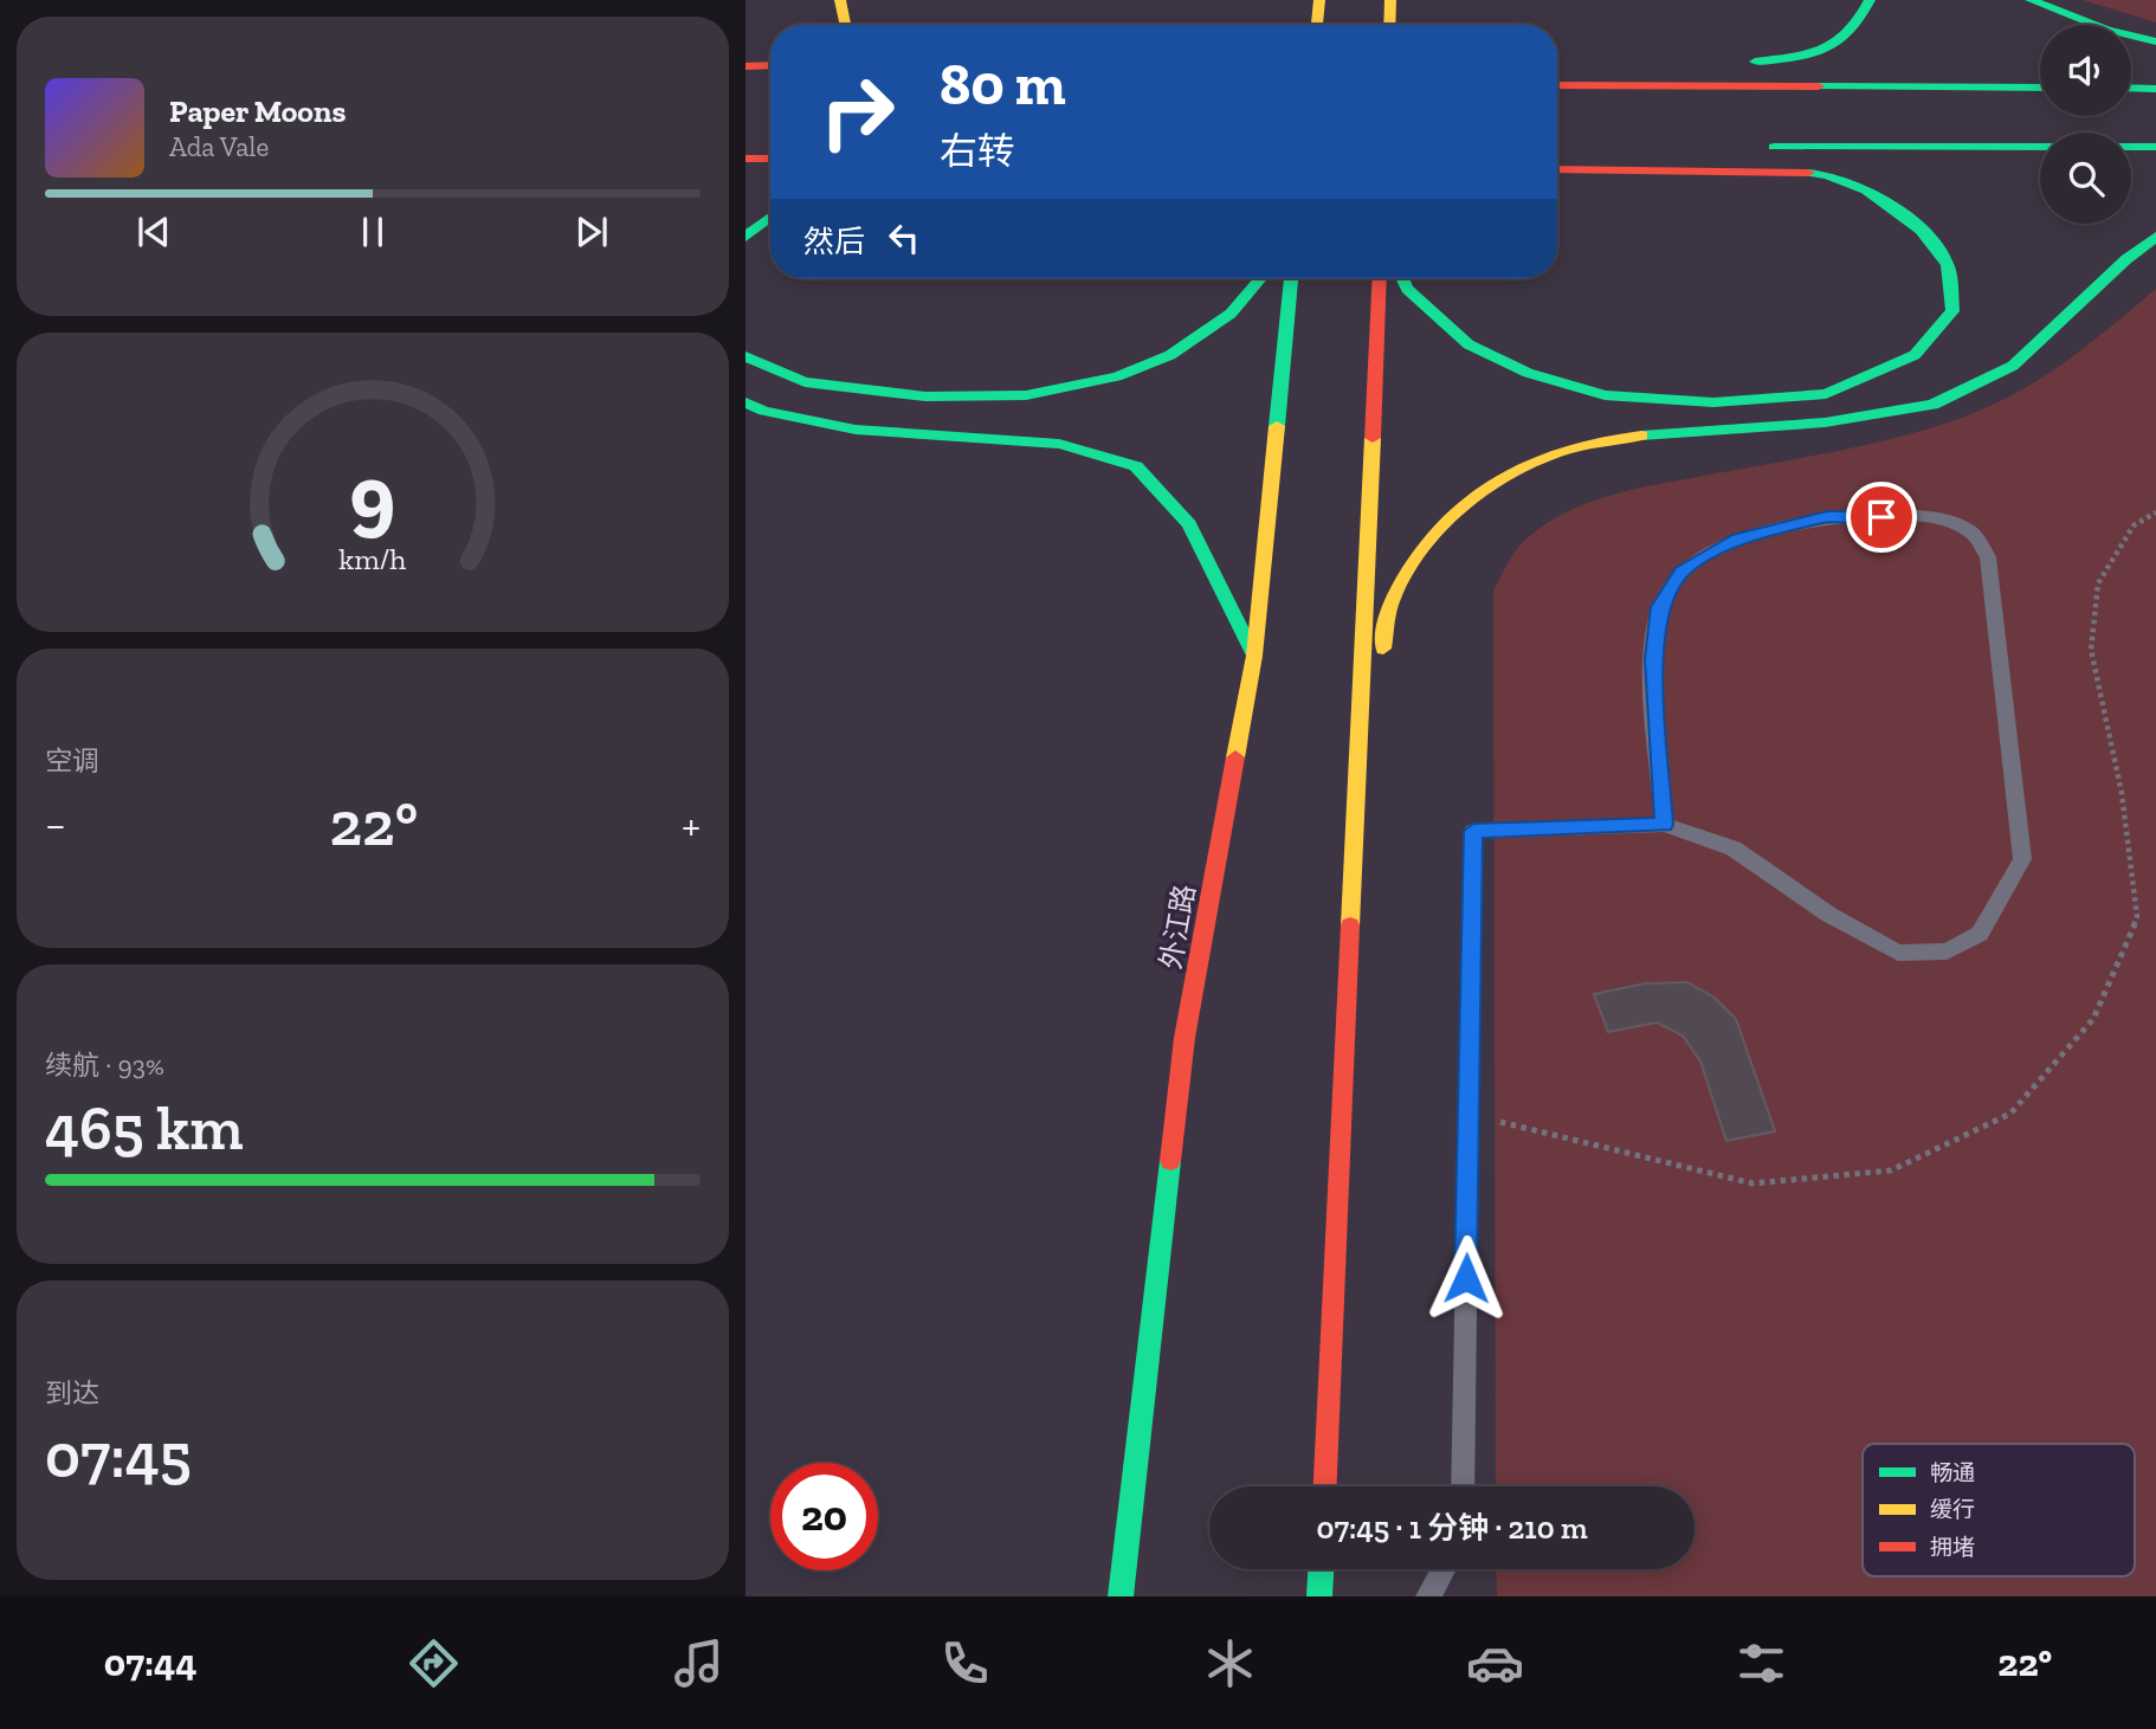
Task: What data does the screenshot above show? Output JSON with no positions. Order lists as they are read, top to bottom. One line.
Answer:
{"streets":{"main road":["外江路"]},"legend":["畅通","缓行","拥堵"],"page":{"turn":["80 m","右转"],"song":["Paper Moons","Ada Vale"],"then":"然后","tile":["空调",["续航 · 93%","465 km"],["到达","07:45"]],"heat":["−","22°","+"],"limit":"20","trip":"07:45 · 1 分钟 · 210 m","tabs":["07:44","22°"],"gauge":["9","km/h"]}}
